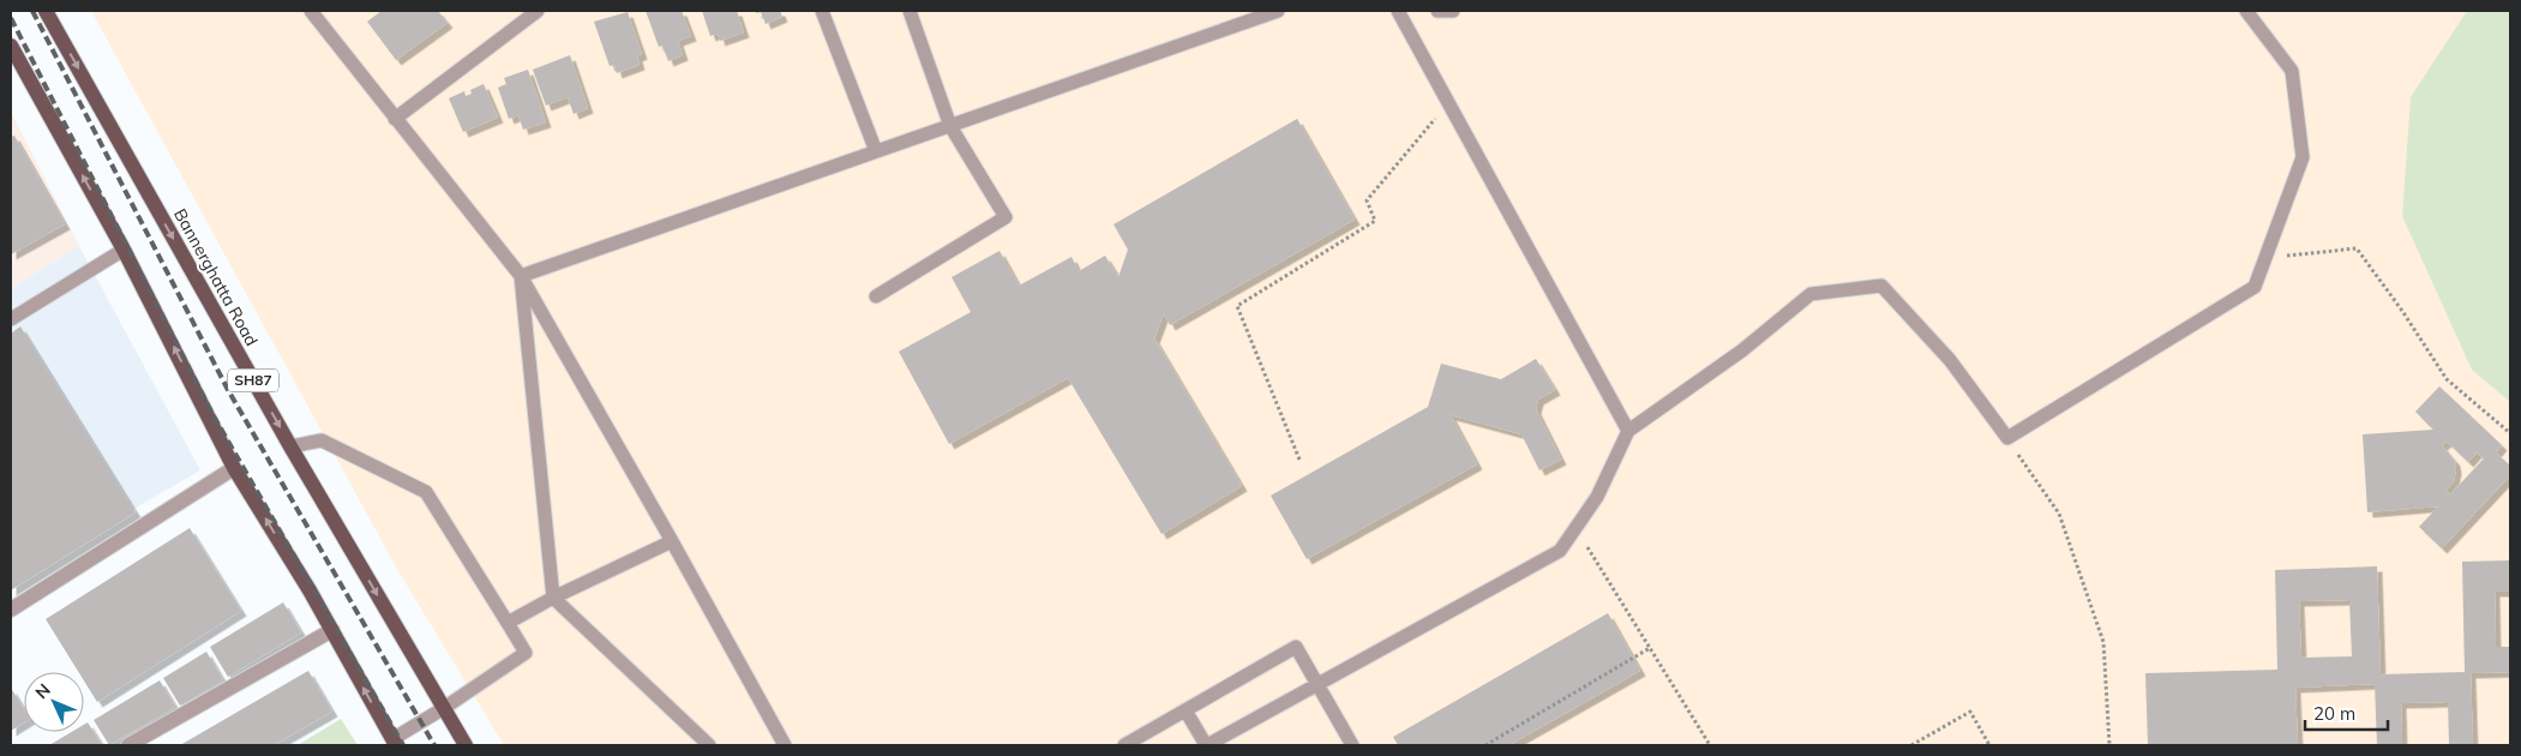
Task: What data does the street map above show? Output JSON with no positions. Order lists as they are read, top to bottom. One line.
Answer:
{"streets":{"main road":["Bannerghatta Road","SH87"]},"scale_bar":"20 m","north":"top left"}
